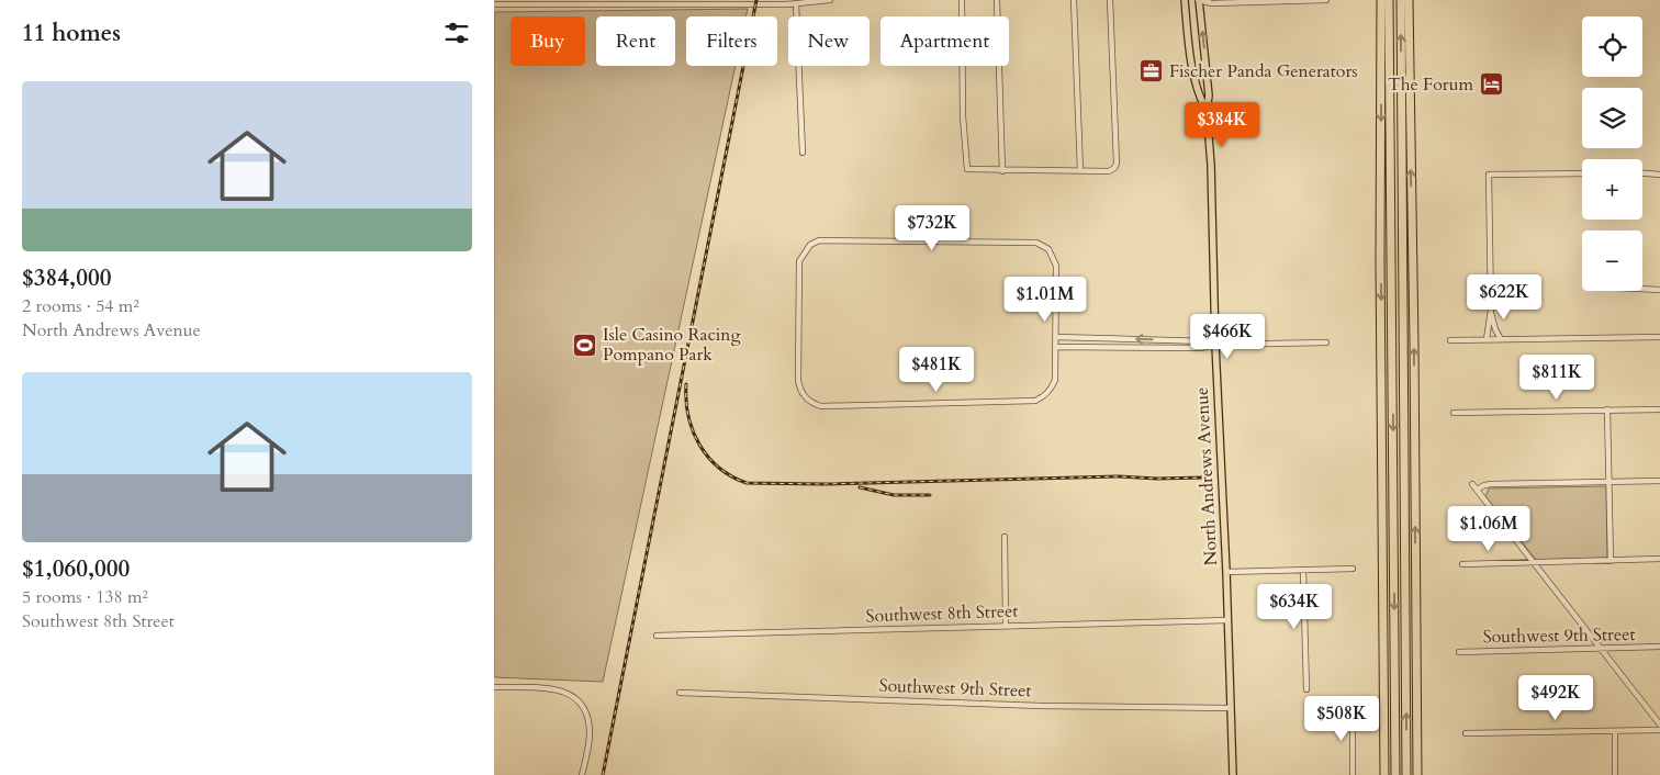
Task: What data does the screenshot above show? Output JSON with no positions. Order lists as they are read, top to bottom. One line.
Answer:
{"streets":{"main road":["North Andrews Avenue"],"street":["Southwest 8th Street","Southwest 9th Street"]},"crossings":[["North Andrews Avenue","Southwest 8th Street"],["North Andrews Avenue","Southwest 9th Street"]],"places":{"office":["Fischer Panda Generators"],"hotel":["The Forum"],"sports":["Isle Casino Racing Pompano Park"]},"page":{"heading":"11 homes","map_buttons":["+","−"],"chip":["Buy","Rent","Filters","New","Apartment"],"list":[{"name":"$384,000","note":"2 rooms · 54 m² · North Andrews Avenue"},{"name":"$1,060,000","note":"5 rooms · 138 m² · Southwest 8th Street"}],"price":["$384K","$732K","$622K","$1.01M","$466K","$481K","$811K","$1.06M","$634K","$492K","$508K"]}}
